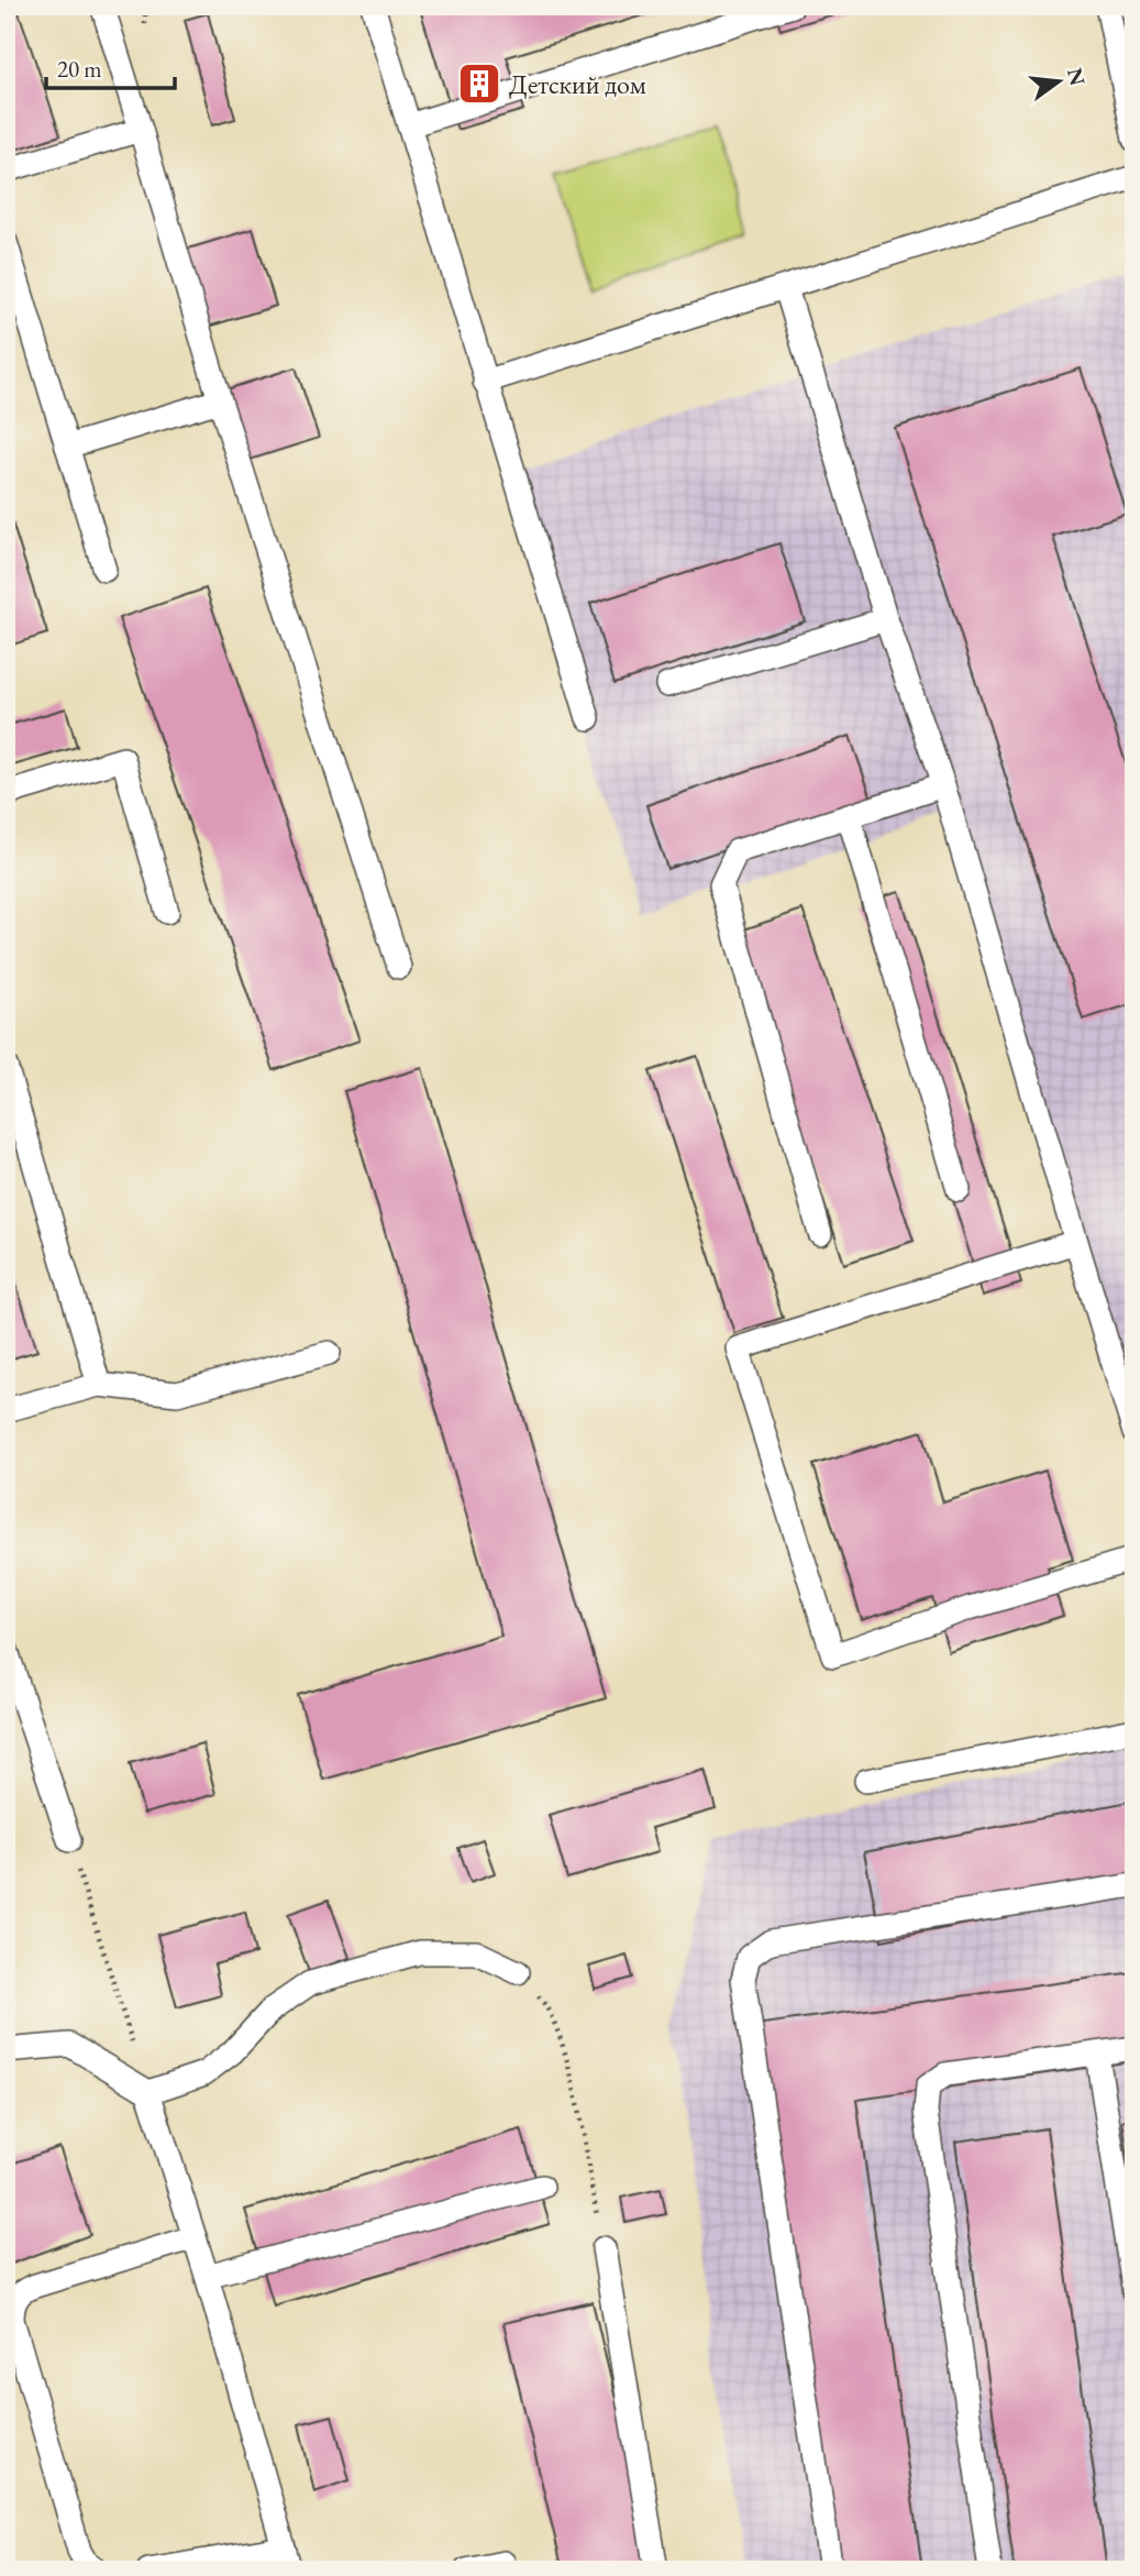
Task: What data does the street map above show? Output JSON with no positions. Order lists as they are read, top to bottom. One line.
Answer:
{"places":{"building":["Детский дом"]},"scale_bar":"20 m","north":"right"}
